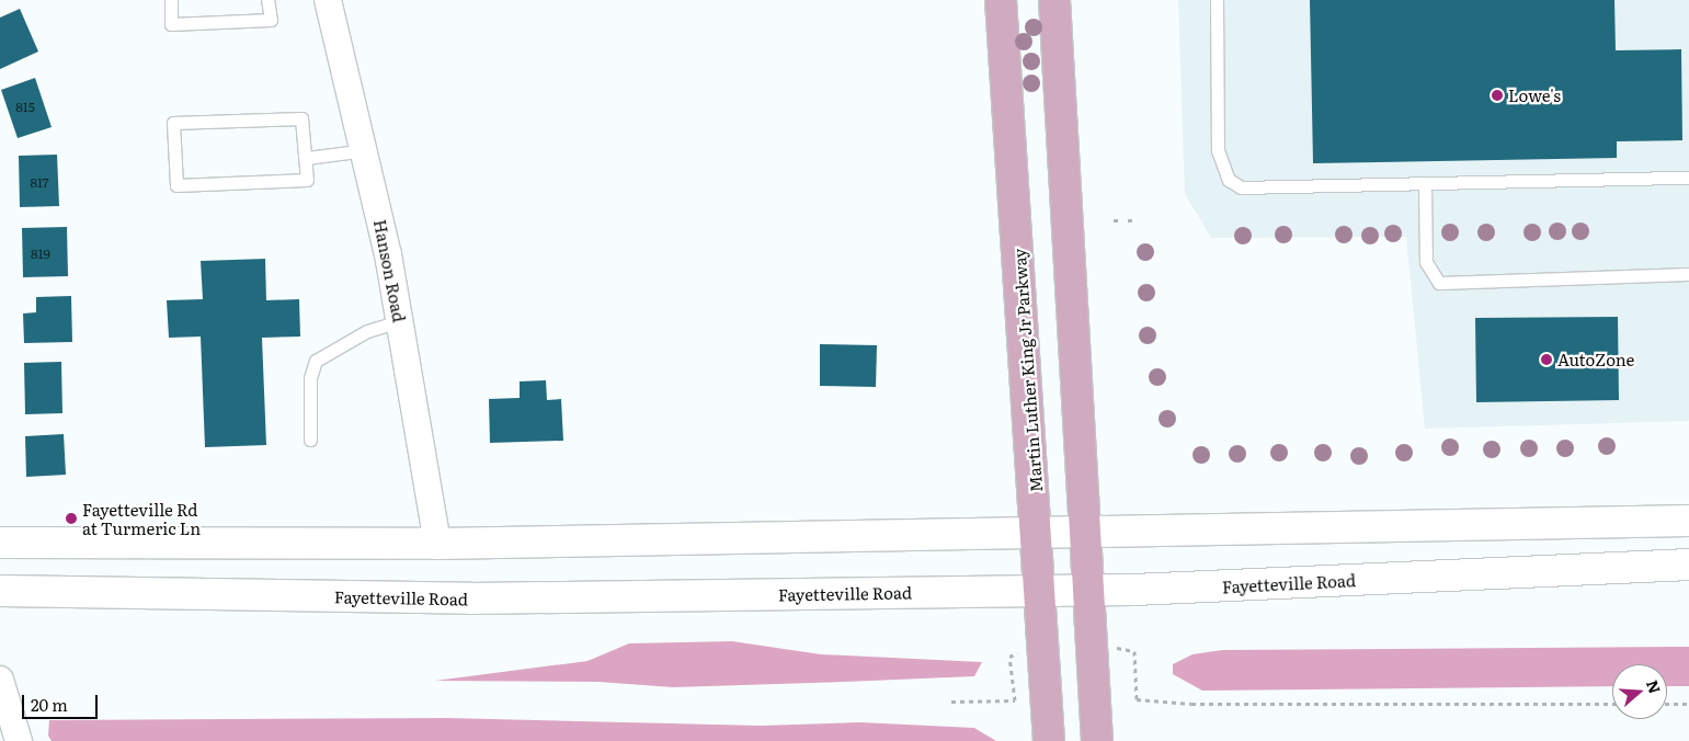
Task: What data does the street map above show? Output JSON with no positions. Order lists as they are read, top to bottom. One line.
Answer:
{"streets":{"main road":["Martin Luther King Jr Parkway","Fayetteville Road"],"street":["Hanson Road"]},"crossings":[["Martin Luther King Jr Parkway","Fayetteville Road"]],"places":["Lowe's","AutoZone","Fayetteville Rd at Turmeric Ln"],"house_numbers":["815","817","819"],"scale_bar":"20 m","north":"right"}
